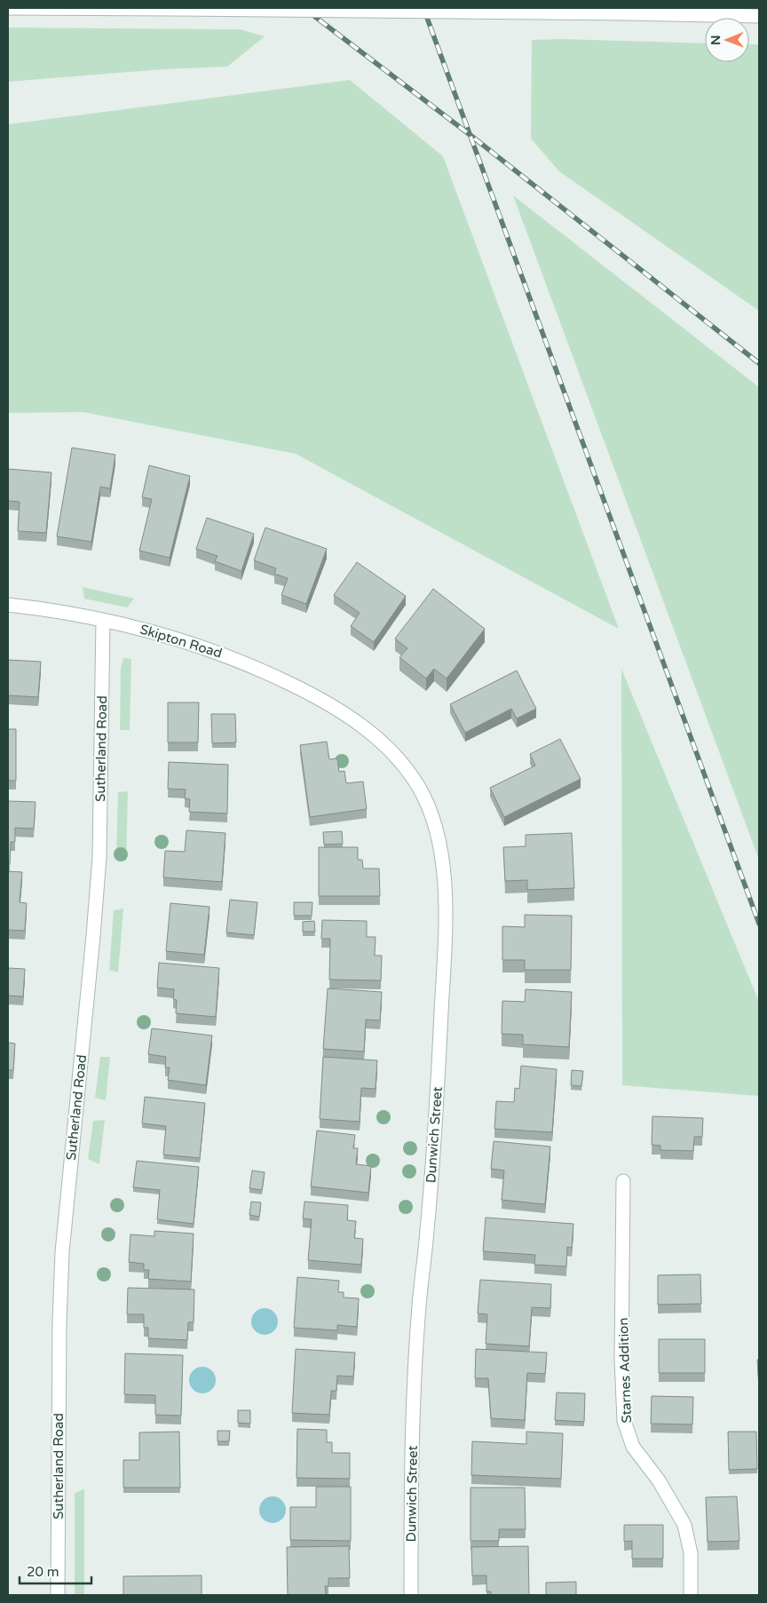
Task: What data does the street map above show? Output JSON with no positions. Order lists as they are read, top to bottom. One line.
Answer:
{"streets":{"street":["Skipton Road","Sutherland Road","Dunwich Street","Starnes Addition"]},"crossings":[["Skipton Road","Sutherland Road"],["Skipton Road","Dunwich Street"]],"scale_bar":"20 m","north":"left"}
